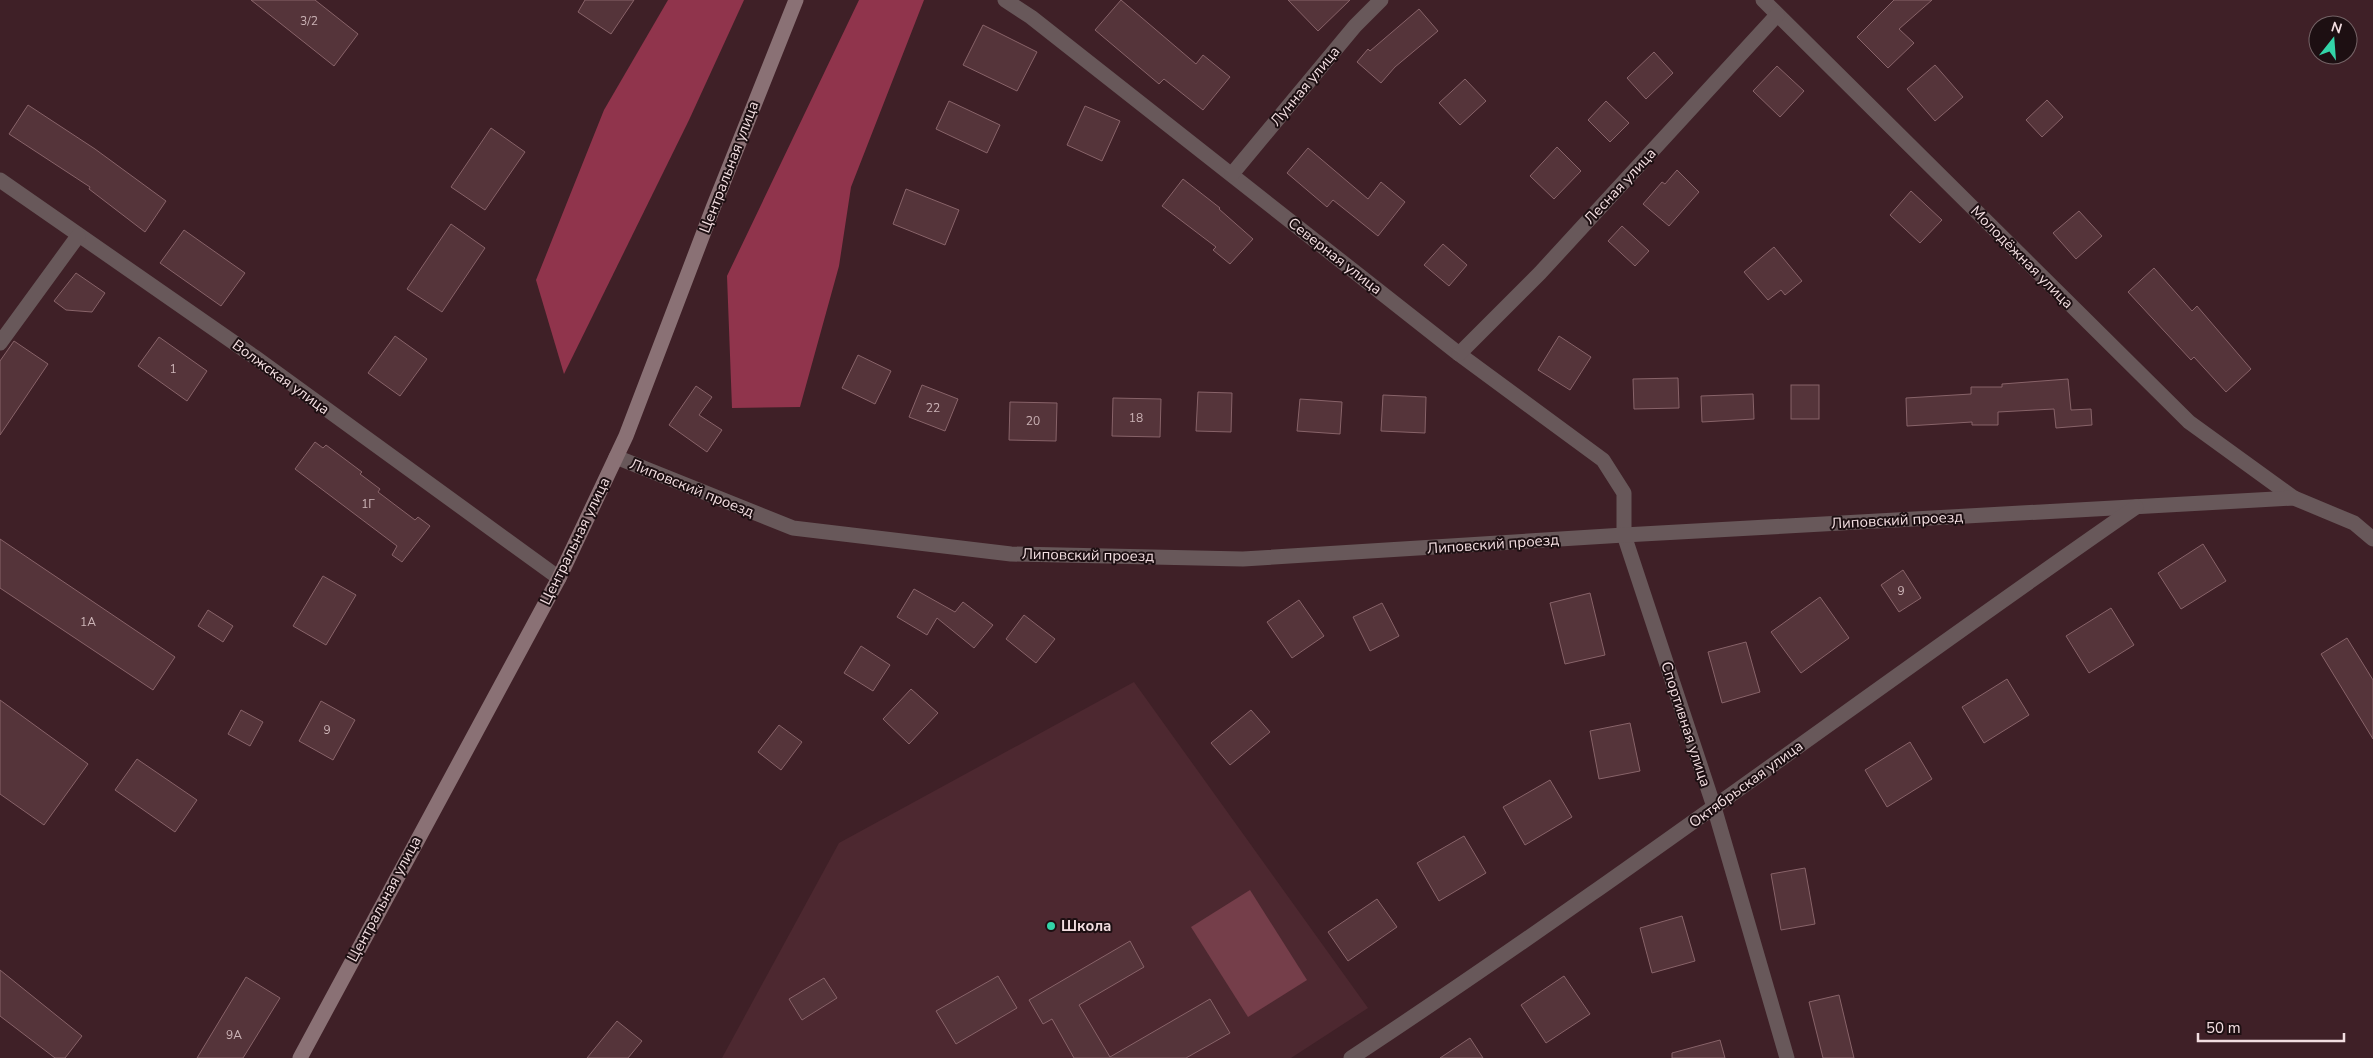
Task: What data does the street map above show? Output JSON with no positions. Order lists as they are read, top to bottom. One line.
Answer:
{"streets":{"main road":["Центральная улица"],"street":["Лунная улица","Лесная улица","Северная улица","Молодёжная улица","Волжская улица","Липовский проезд","Спортивная улица","Октябрьская улица"]},"crossings":[["Лунная улица","Северная улица"],["Центральная улица","Волжская улица"],["Центральная улица","Липовский проезд"],["Лесная улица","Северная улица"],["Лесная улица","Молодёжная улица"],["Северная улица","Липовский проезд"],["Северная улица","Спортивная улица"],["Молодёжная улица","Липовский проезд"],["Липовский проезд","Спортивная улица"],["Липовский проезд","Октябрьская улица"],["Спортивная улица","Октябрьская улица"]],"places":["Школа"],"house_numbers":["3/2","1","22","18","20","1Г","9","1А","9","9А"],"scale_bar":"50 m","north":"top"}
